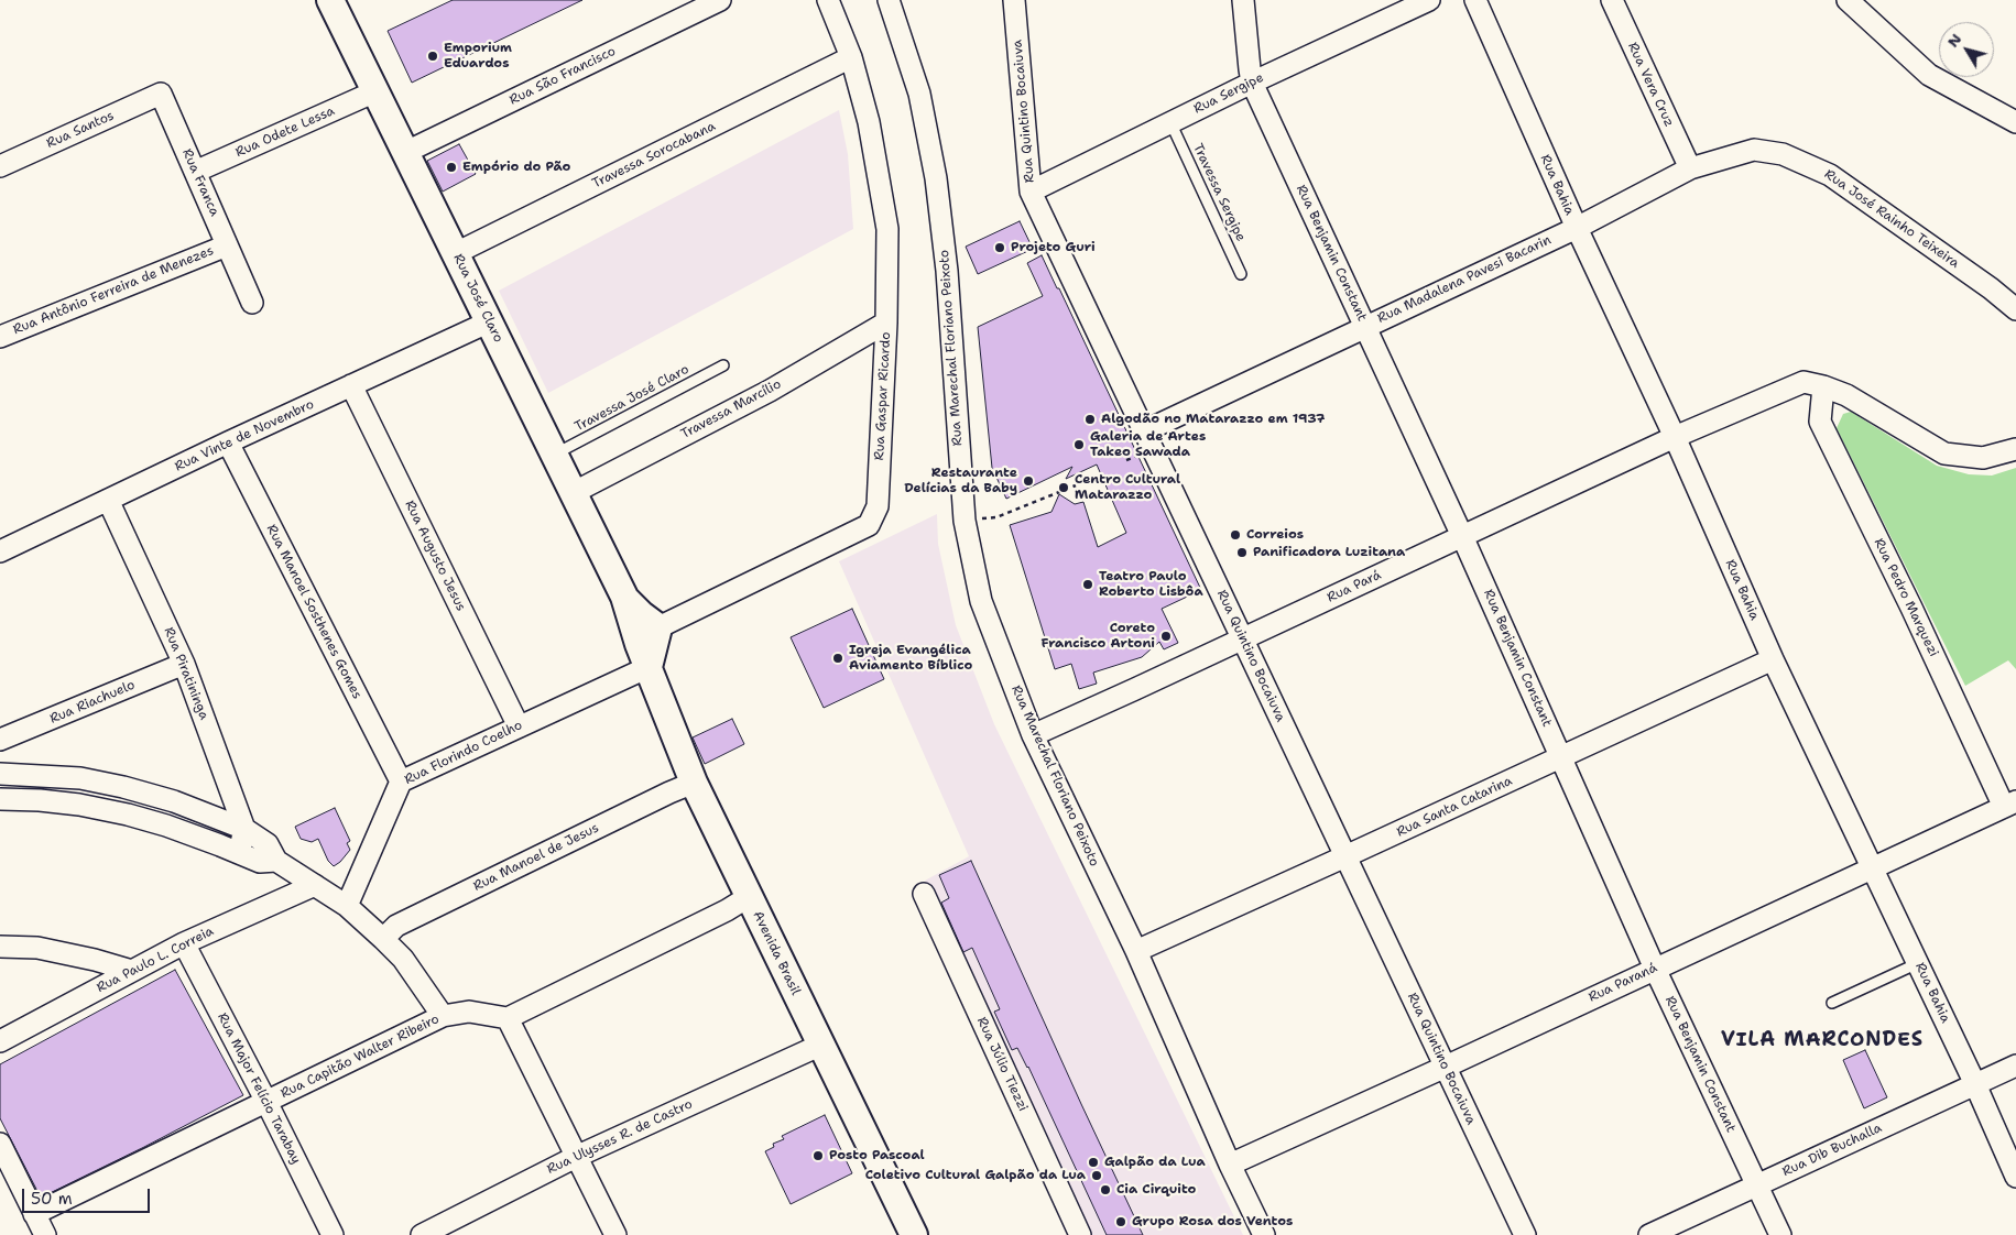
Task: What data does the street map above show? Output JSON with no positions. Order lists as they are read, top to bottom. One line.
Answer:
{"streets":{"street":["Rua São Francisco","Rua Vera Cruz","Rua Sergipe","Rua Quintino Bocaiuva","Rua Santos","Rua Odete Lessa","Travessa Sorocabana","Rua Franca","Rua Bahia","Rua José Rainho Teixeira","Rua Benjamin Constant","Rua Madalena Pavesi Bacarin","Rua Antônio Ferreira de Menezes","Rua José Claro","Rua Marechal Floriano Peixoto","Rua Gaspar Ricardo","Travessa Marcílio","Rua Vinte de Novembro","Rua Augusto Jesus","Rua Pará","Rua Pedro Marquezi","Rua Manoel Sosthenes Gomes","Rua Piratininga","Rua Riachuelo","Rua Florindo Coelho","Rua Santa Catarina","Rua Manoel de Jesus","Avenida Brasil","Rua Paulo L. Correia","Rua Paraná","Rua Capitão Walter Ribeiro","Rua Júlio Tiezzi","Rua Major Felício Tarabay","Rua Ulysses R. de Castro","Rua Dib Buchalla"],"lane":["Travessa Sergipe","Travessa José Claro"]},"crossings":[["Rua São Francisco","Rua José Claro"],["Rua Vera Cruz","Rua José Rainho Teixeira"],["Rua Sergipe","Rua Quintino Bocaiuva"],["Rua Sergipe","Travessa Sergipe"],["Rua Sergipe","Rua Benjamin Constant"],["Rua Quintino Bocaiuva","Rua Madalena Pavesi Bacarin"],["Rua Quintino Bocaiuva","Rua Pará"],["Rua Quintino Bocaiuva","Rua Santa Catarina"],["Rua Quintino Bocaiuva","Rua Paraná"],["Rua Santos","Rua Franca"],["Rua Odete Lessa","Rua Franca"],["Rua Odete Lessa","Rua José Claro"],["Travessa Sorocabana","Rua José Claro"],["Travessa Sorocabana","Rua Gaspar Ricardo"],["Rua Franca","Rua Antônio Ferreira de Menezes"],["Rua Bahia","Rua José Rainho Teixeira"],["Rua Bahia","Rua Madalena Pavesi Bacarin"],["Rua Bahia","Rua Pará"],["Rua Bahia","Rua Santa Catarina"],["Rua Bahia","Rua Paraná"],["Rua Bahia","Rua Dib Buchalla"],["Rua José Rainho Teixeira","Rua Madalena Pavesi Bacarin"],["Rua Benjamin Constant","Rua Madalena Pavesi Bacarin"],["Rua Benjamin Constant","Rua Pará"],["Rua Benjamin Constant","Rua Santa Catarina"],["Rua Benjamin Constant","Rua Paraná"],["Rua Benjamin Constant","Rua Dib Buchalla"],["Rua José Claro","Rua Gaspar Ricardo"],["Rua José Claro","Travessa José Claro"],["Rua José Claro","Travessa Marcílio"],["Rua José Claro","Rua Vinte de Novembro"],["Rua José Claro","Rua Florindo Coelho"],["Rua José Claro","Avenida Brasil"],["Rua Marechal Floriano Peixoto","Rua Pará"],["Rua Marechal Floriano Peixoto","Rua Santa Catarina"],["Rua Marechal Floriano Peixoto","Rua Paraná"],["Rua Gaspar Ricardo","Travessa Marcílio"],["Rua Vinte de Novembro","Rua Augusto Jesus"],["Rua Vinte de Novembro","Rua Manoel Sosthenes Gomes"],["Rua Vinte de Novembro","Rua Piratininga"],["Rua Augusto Jesus","Rua Florindo Coelho"],["Rua Pará","Rua Pedro Marquezi"],["Rua Pedro Marquezi","Rua Paraná"],["Rua Manoel Sosthenes Gomes","Rua Florindo Coelho"],["Rua Piratininga","Rua Riachuelo"],["Rua Florindo Coelho","Avenida Brasil"],["Rua Manoel de Jesus","Avenida Brasil"],["Avenida Brasil","Rua Ulysses R. de Castro"],["Rua Paulo L. Correia","Rua Major Felício Tarabay"],["Rua Capitão Walter Ribeiro","Rua Major Felício Tarabay"]],"districts":["VILA MARCONDES"],"places":["Emporium Eduardos","Empório do Pão","Projeto Guri","Algodão no Matarazzo em 1937","Galeria de Artes Takeo Sawada","Restaurante Delícias da Baby","Centro Cultural Matarazzo","Correios","Panificadora Luzitana","Teatro Paulo Roberto Lisbôa","Coreto Francisco Artoni","Igreja Evangélica Aviamento Bíblico","Posto Pascoal","Galpão da Lua","Coletivo Cultural Galpão da Lua","Cia Cirquito","Grupo Rosa dos Ventos"],"scale_bar":"50 m","north":"top left"}
